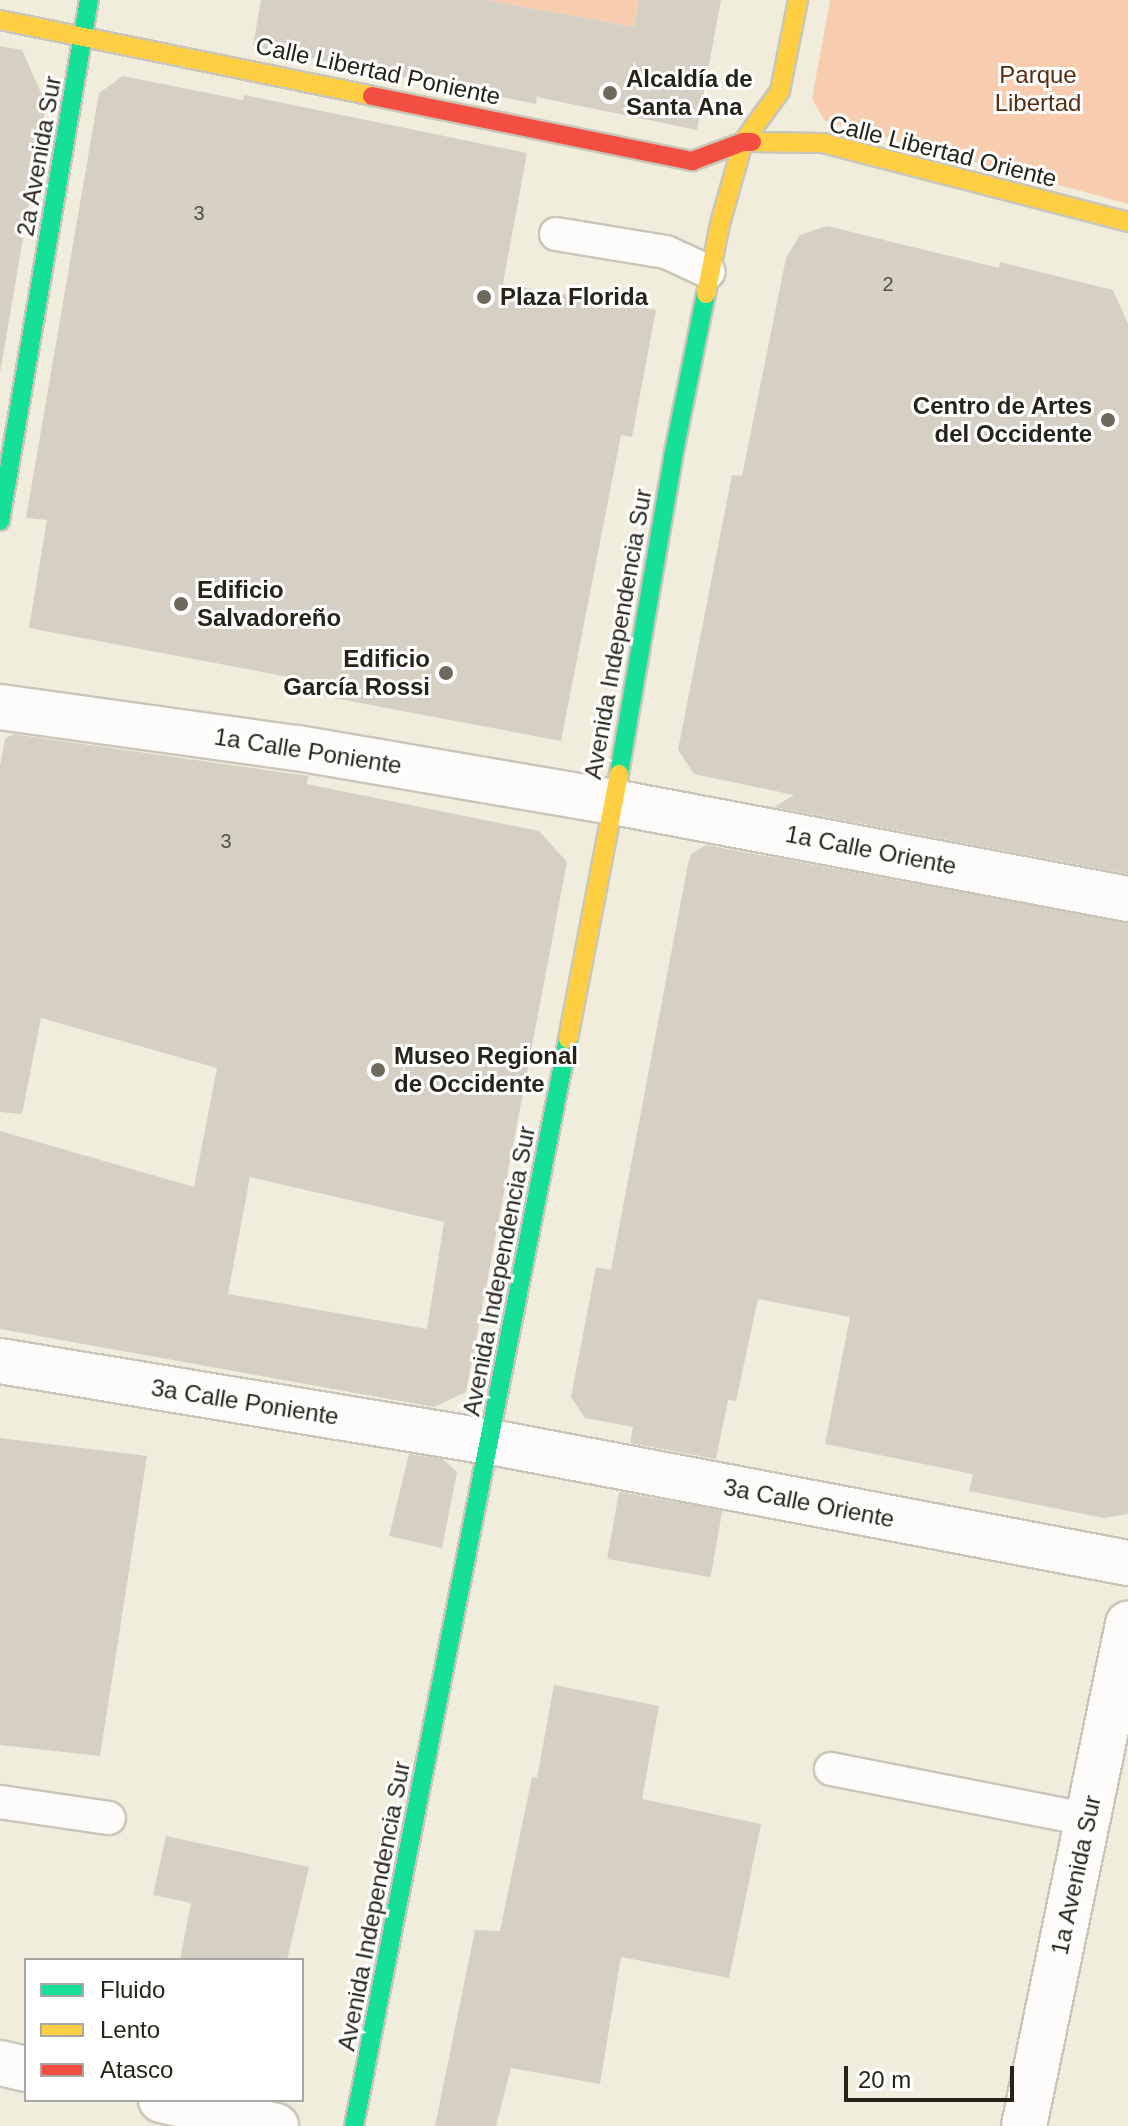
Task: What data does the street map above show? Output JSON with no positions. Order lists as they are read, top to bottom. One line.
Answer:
{"streets":{"main road":["Calle Libertad Poniente","Calle Libertad Oriente","2a Avenida Sur","Avenida Independencia Sur"],"street":["1a Calle Poniente","1a Calle Oriente","3a Calle Poniente","3a Calle Oriente","1a Avenida Sur"]},"crossings":[["Calle Libertad Poniente","Calle Libertad Oriente"],["Calle Libertad Poniente","2a Avenida Sur"],["Calle Libertad Poniente","Avenida Independencia Sur"],["Calle Libertad Oriente","Avenida Independencia Sur"],["Avenida Independencia Sur","1a Calle Poniente"],["Avenida Independencia Sur","1a Calle Oriente"],["Avenida Independencia Sur","3a Calle Poniente"],["Avenida Independencia Sur","3a Calle Oriente"],["1a Calle Poniente","1a Calle Oriente"],["3a Calle Poniente","3a Calle Oriente"]],"parks":["Parque Libertad"],"places":["Alcaldía de Santa Ana","Plaza Florida","Centro de Artes del Occidente","Edificio Salvadoreño","Edificio García Rossi","Museo Regional de Occidente"],"house_numbers":["3","2","3"],"legend":["Fluido","Lento","Atasco"],"scale_bar":"20 m"}
